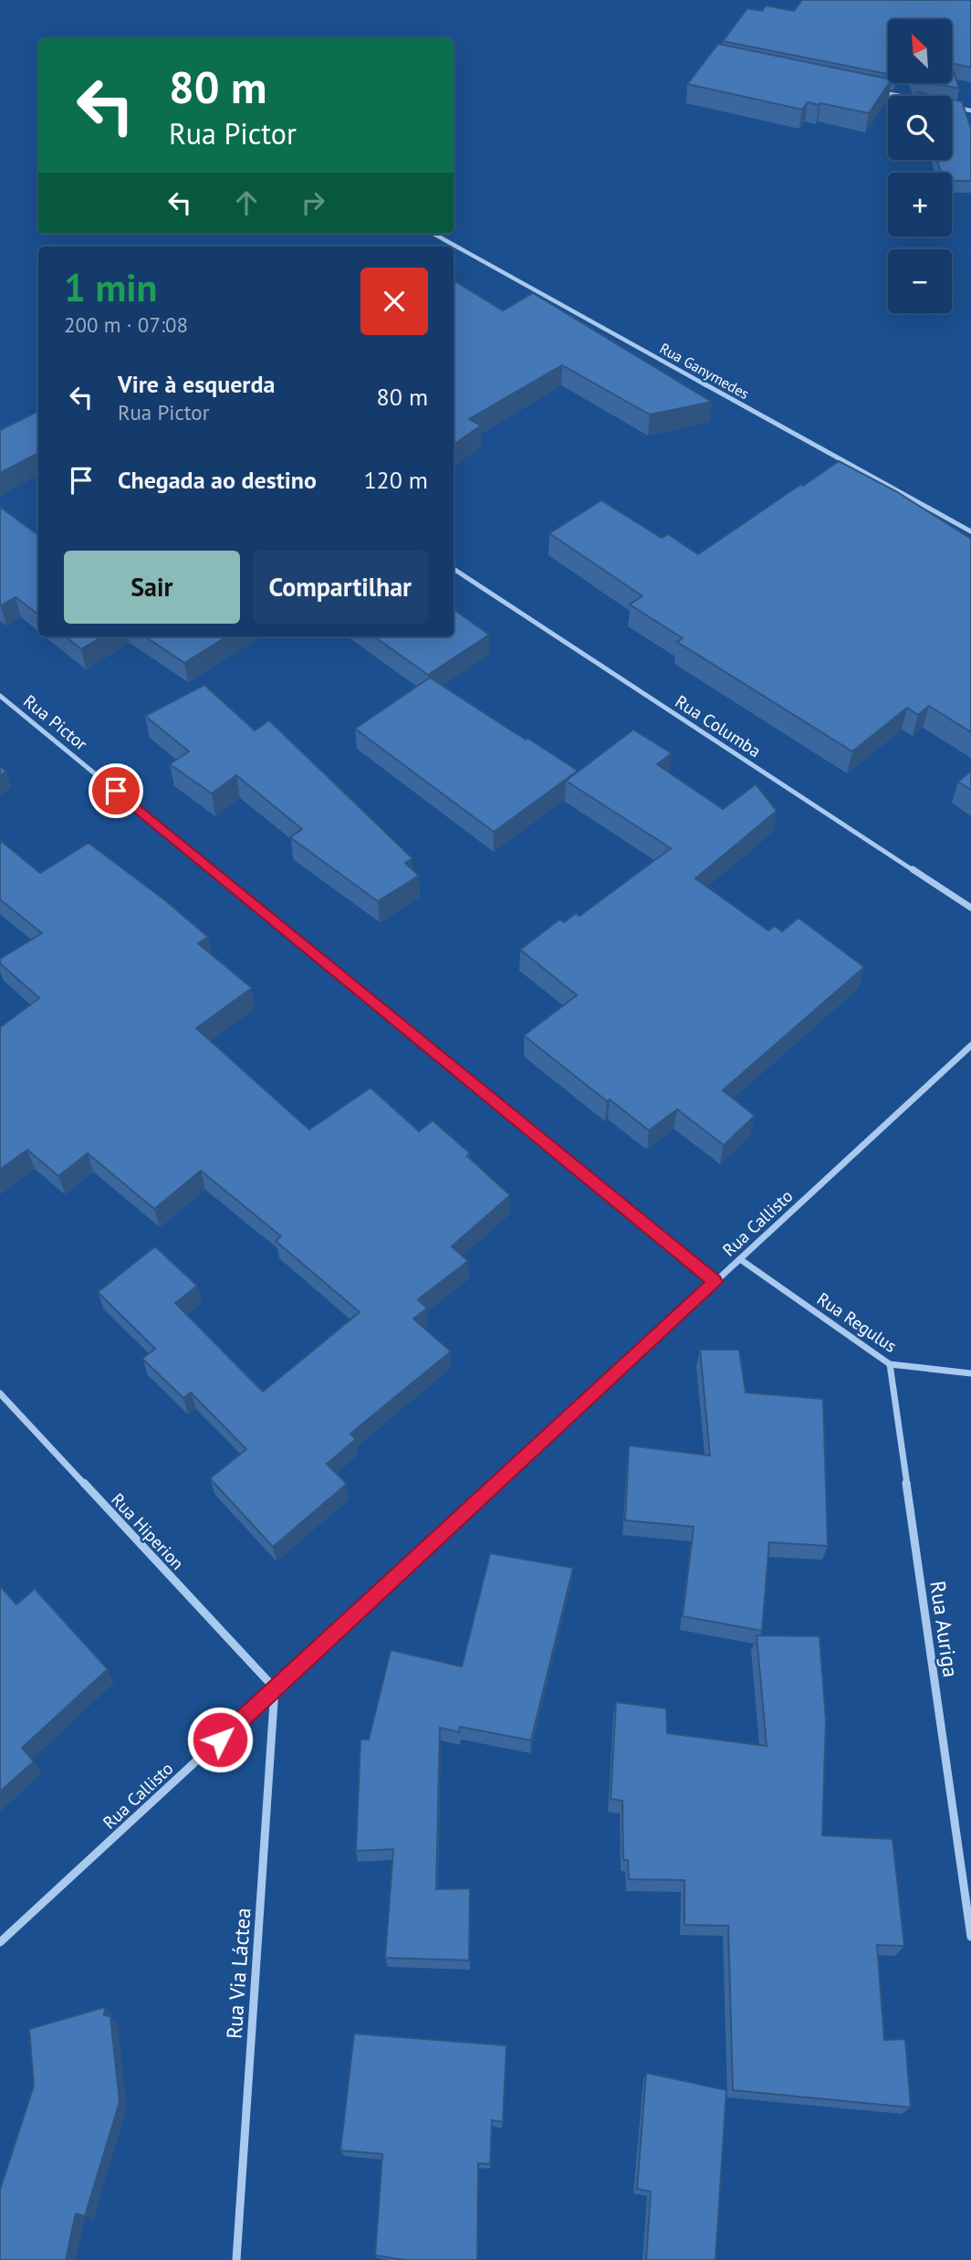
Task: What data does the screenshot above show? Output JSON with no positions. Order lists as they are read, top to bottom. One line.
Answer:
{"streets":{"street":["Rua Ganymedes","Rua Pictor","Rua Columba","Rua Callisto","Rua Regulus","Rua Hiperion","Rua Auriga","Rua Via Láctea"]},"crossings":[["Rua Pictor","Rua Callisto"],["Rua Callisto","Rua Regulus"],["Rua Callisto","Rua Hiperion"],["Rua Callisto","Rua Via Láctea"],["Rua Regulus","Rua Auriga"],["Rua Hiperion","Rua Via Láctea"]],"north":"top left","page":{"map_buttons":["+","−"],"turn":["80 m","Rua Pictor"],"heading":["1 min","200 m · 07:08"],"list":[{"name":"Vire à esquerda","note":"Rua Pictor","value":"80 m"},{"name":"Chegada ao destino","value":"120 m"}],"buttons":["Sair","Compartilhar"]}}
